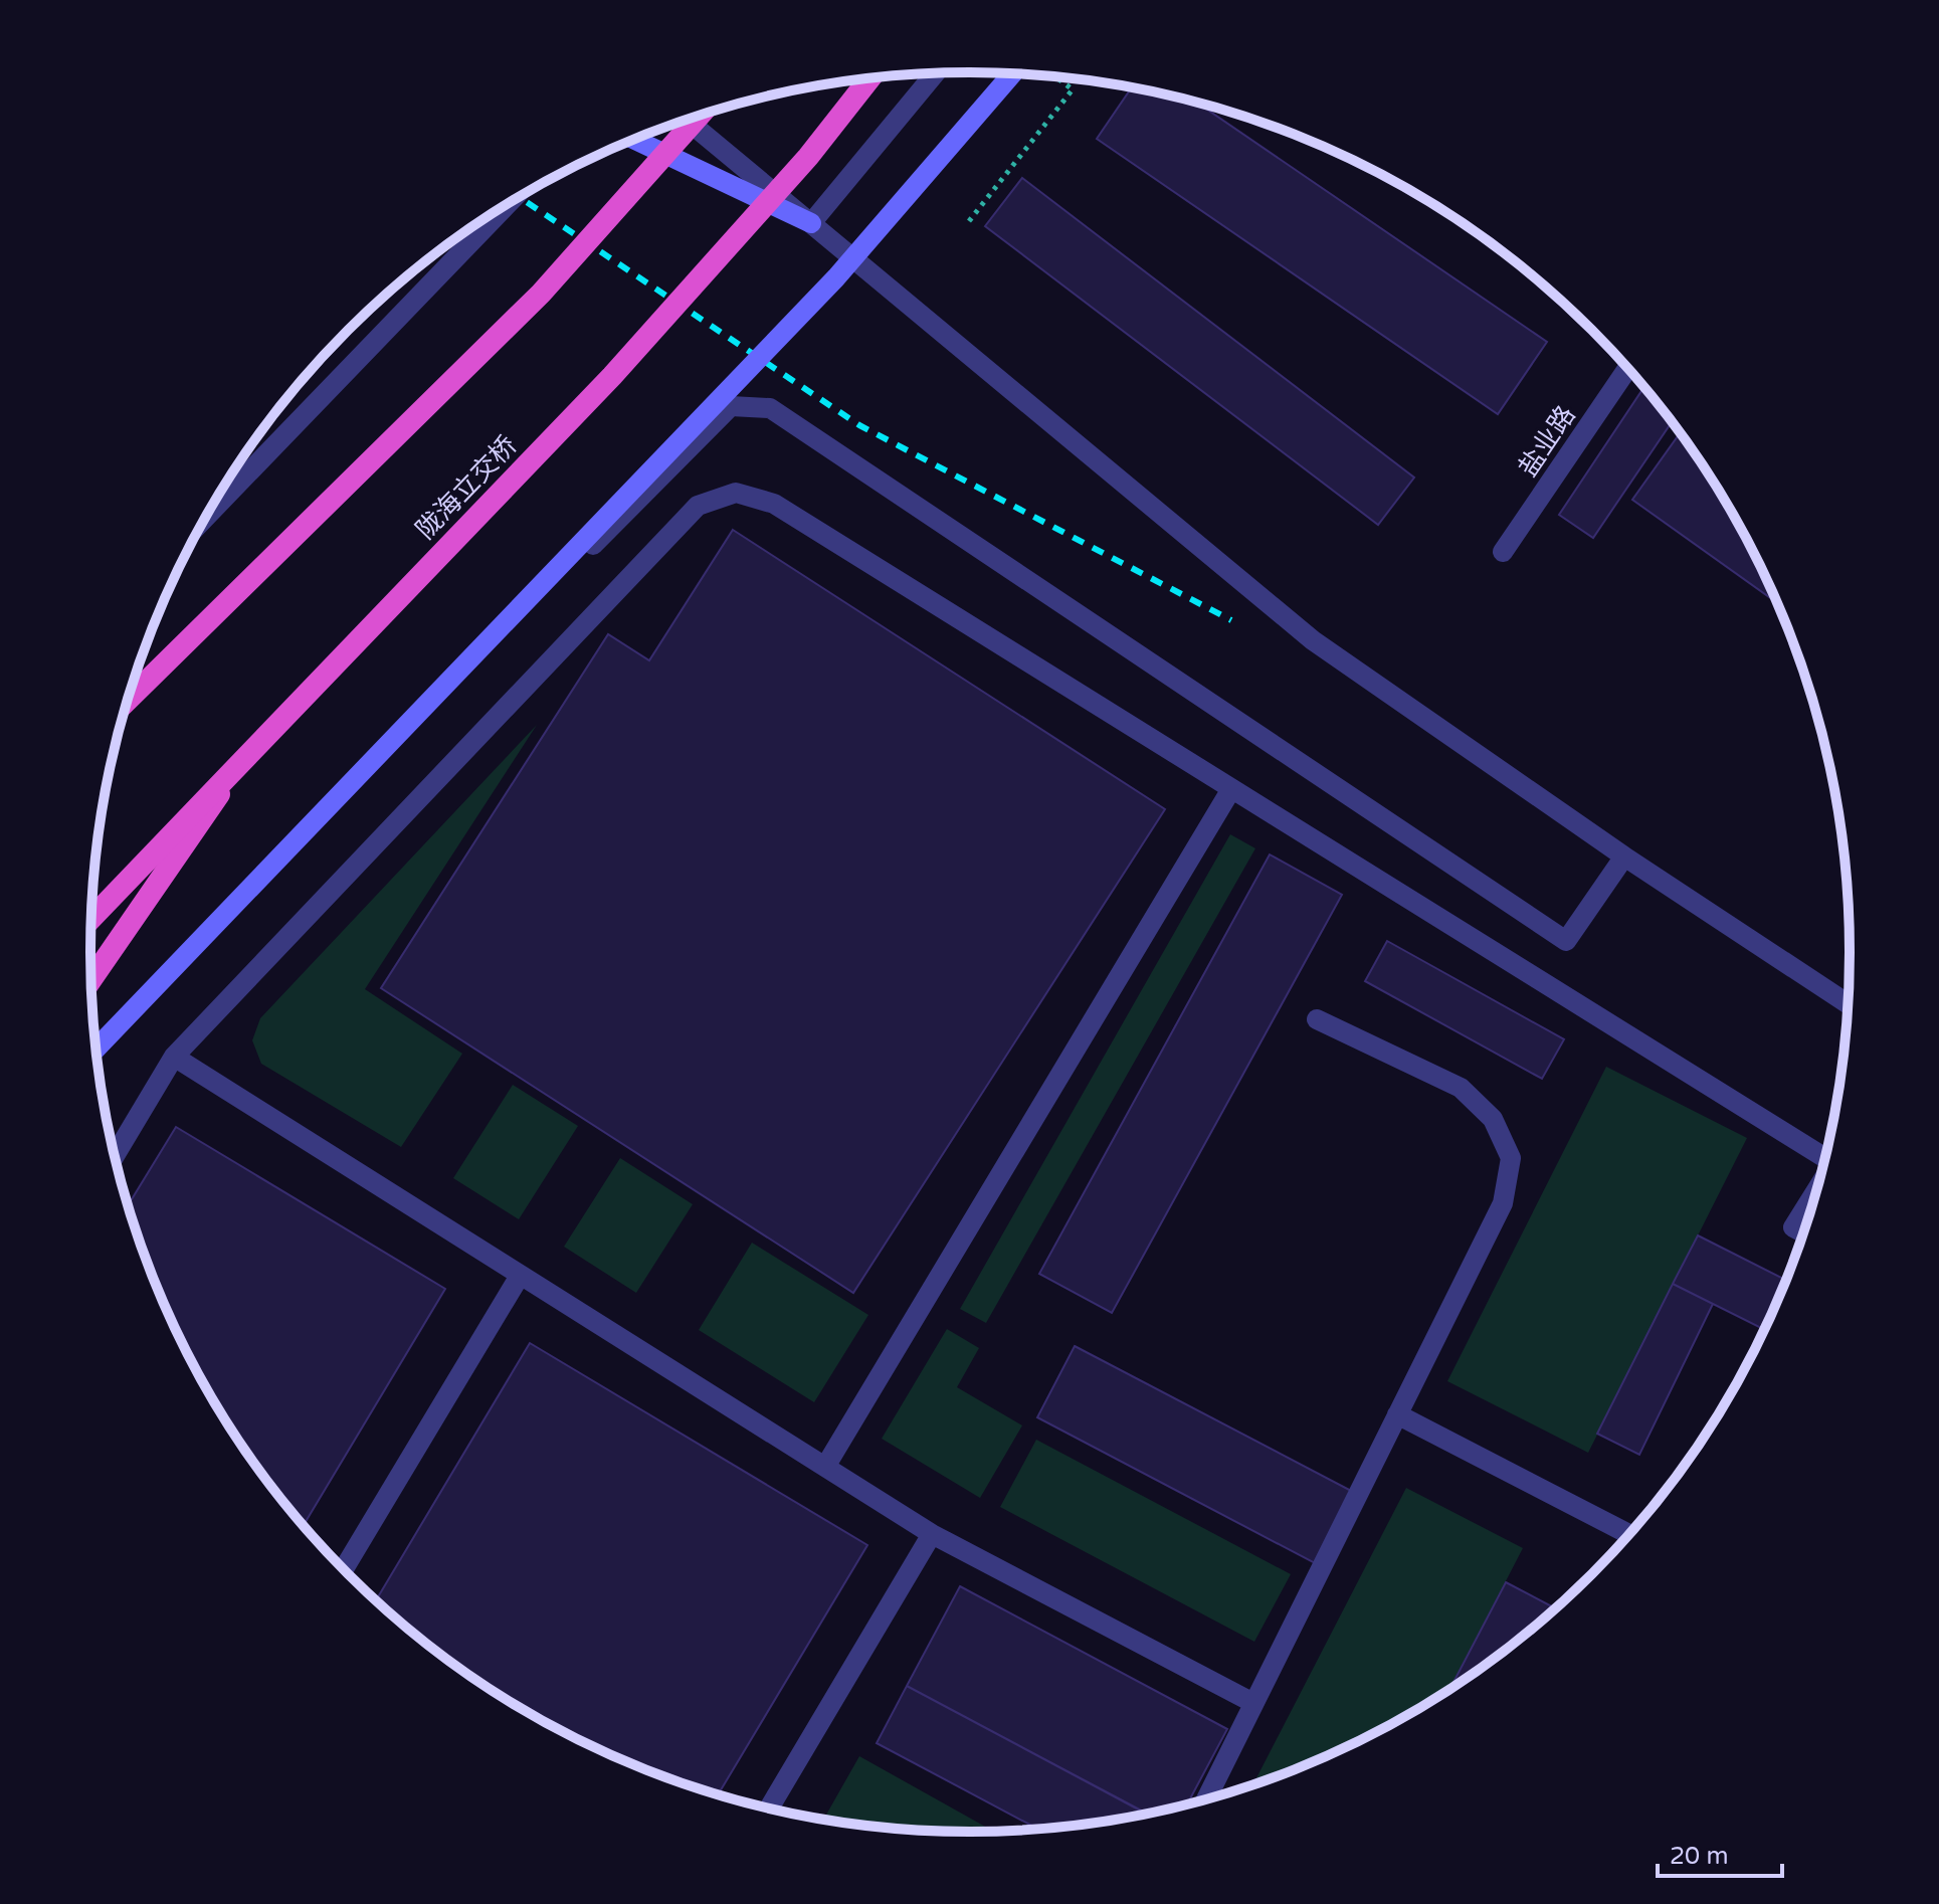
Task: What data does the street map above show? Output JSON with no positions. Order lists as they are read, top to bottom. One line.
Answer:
{"streets":{"highway":["陇海立交桥"],"street":["盐业路"]},"scale_bar":"20 m"}
